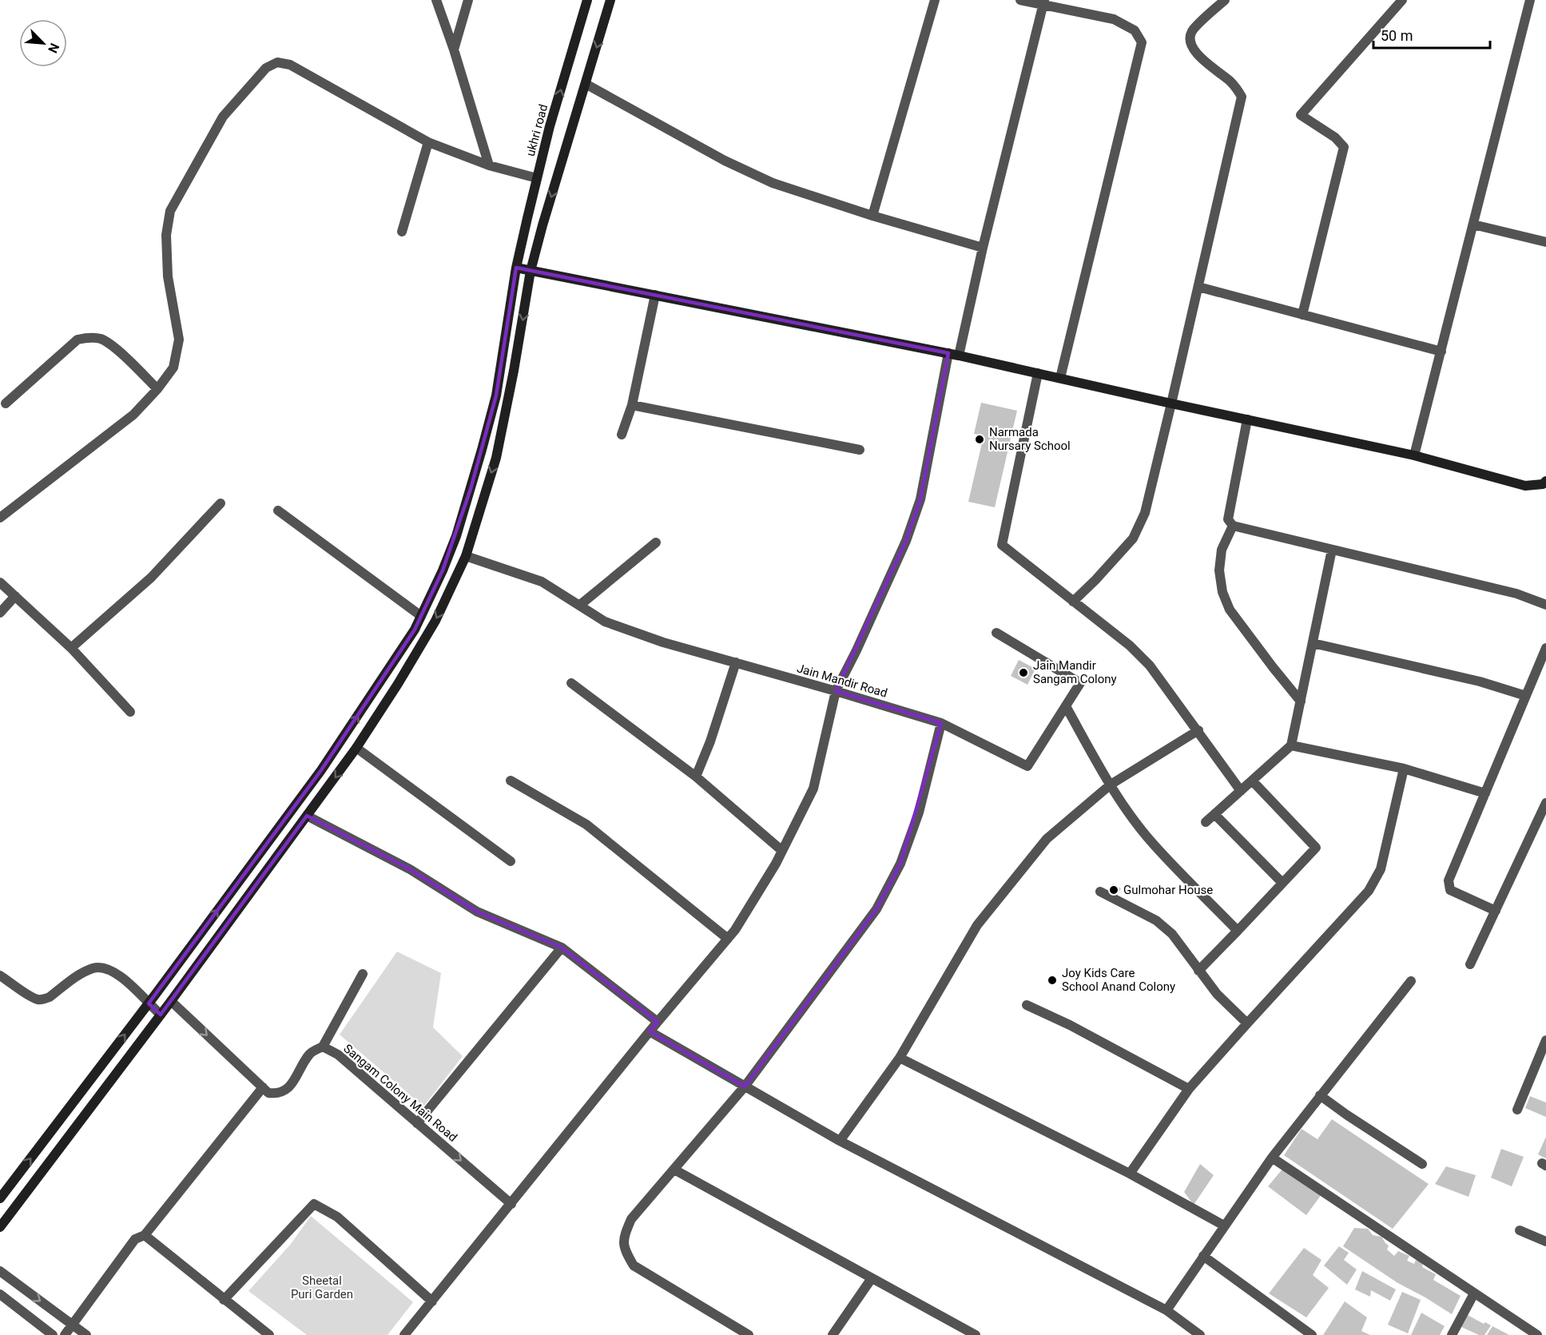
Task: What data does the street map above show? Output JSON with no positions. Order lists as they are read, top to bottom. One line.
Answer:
{"streets":{"street":["ukhri road","Jain Mandir Road","Sangam Colony Main Road"]},"one_way":["Sangam Colony Main Road"],"parks":["Sheetal Puri Garden"],"places":["Narmada Nursary School","Jain Mandir Sangam Colony","Gulmohar House","Joy Kids Care School Anand Colony"],"scale_bar":"50 m","north":"bottom right"}
